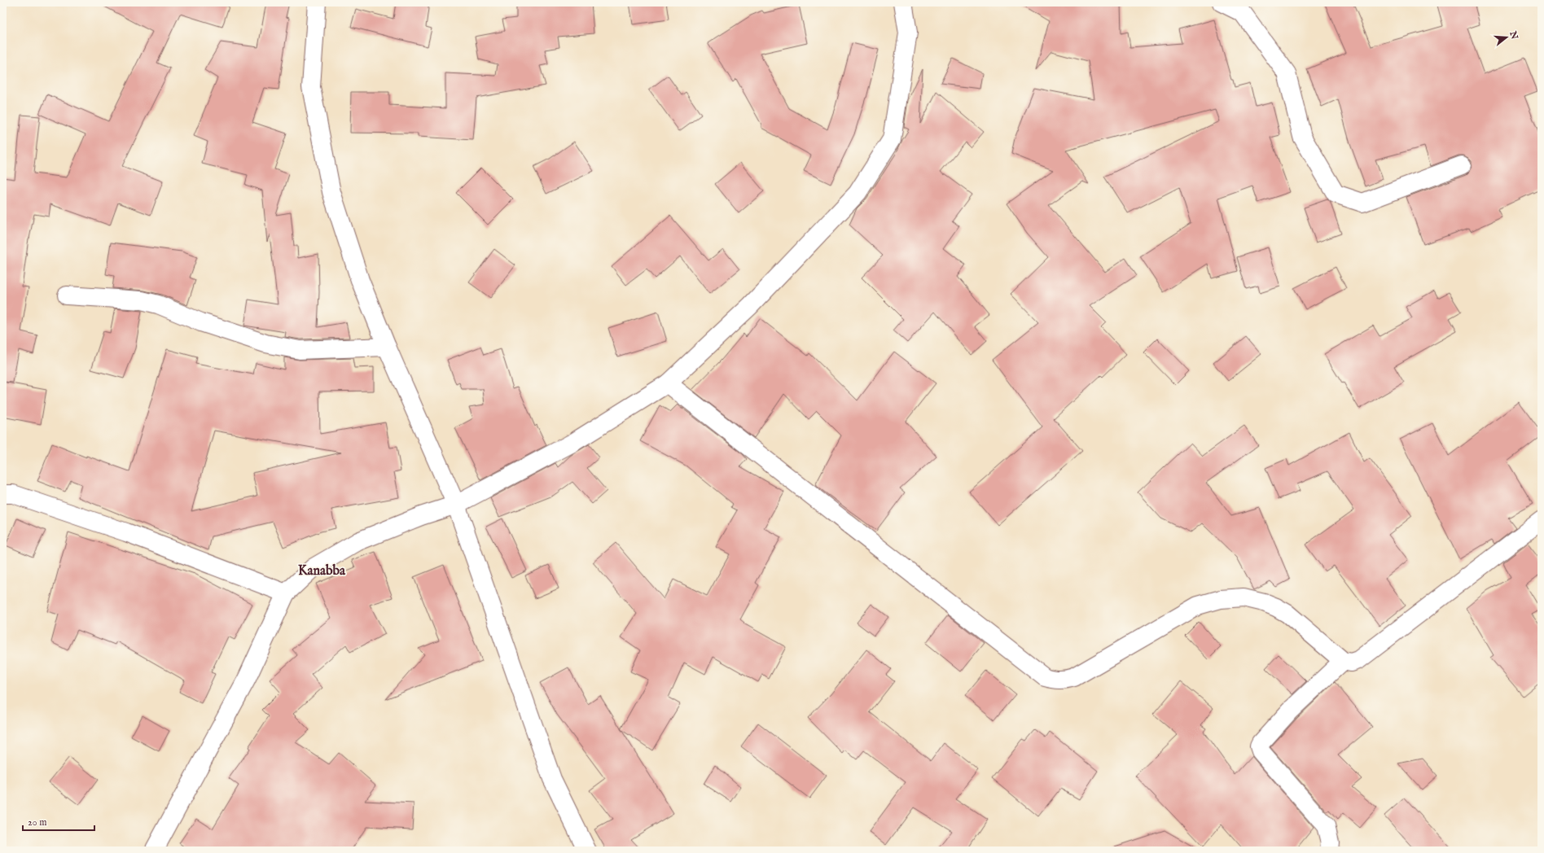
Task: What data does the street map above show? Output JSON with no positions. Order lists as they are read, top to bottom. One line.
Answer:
{"districts":["Kanabba"],"scale_bar":"20 m","north":"right"}
